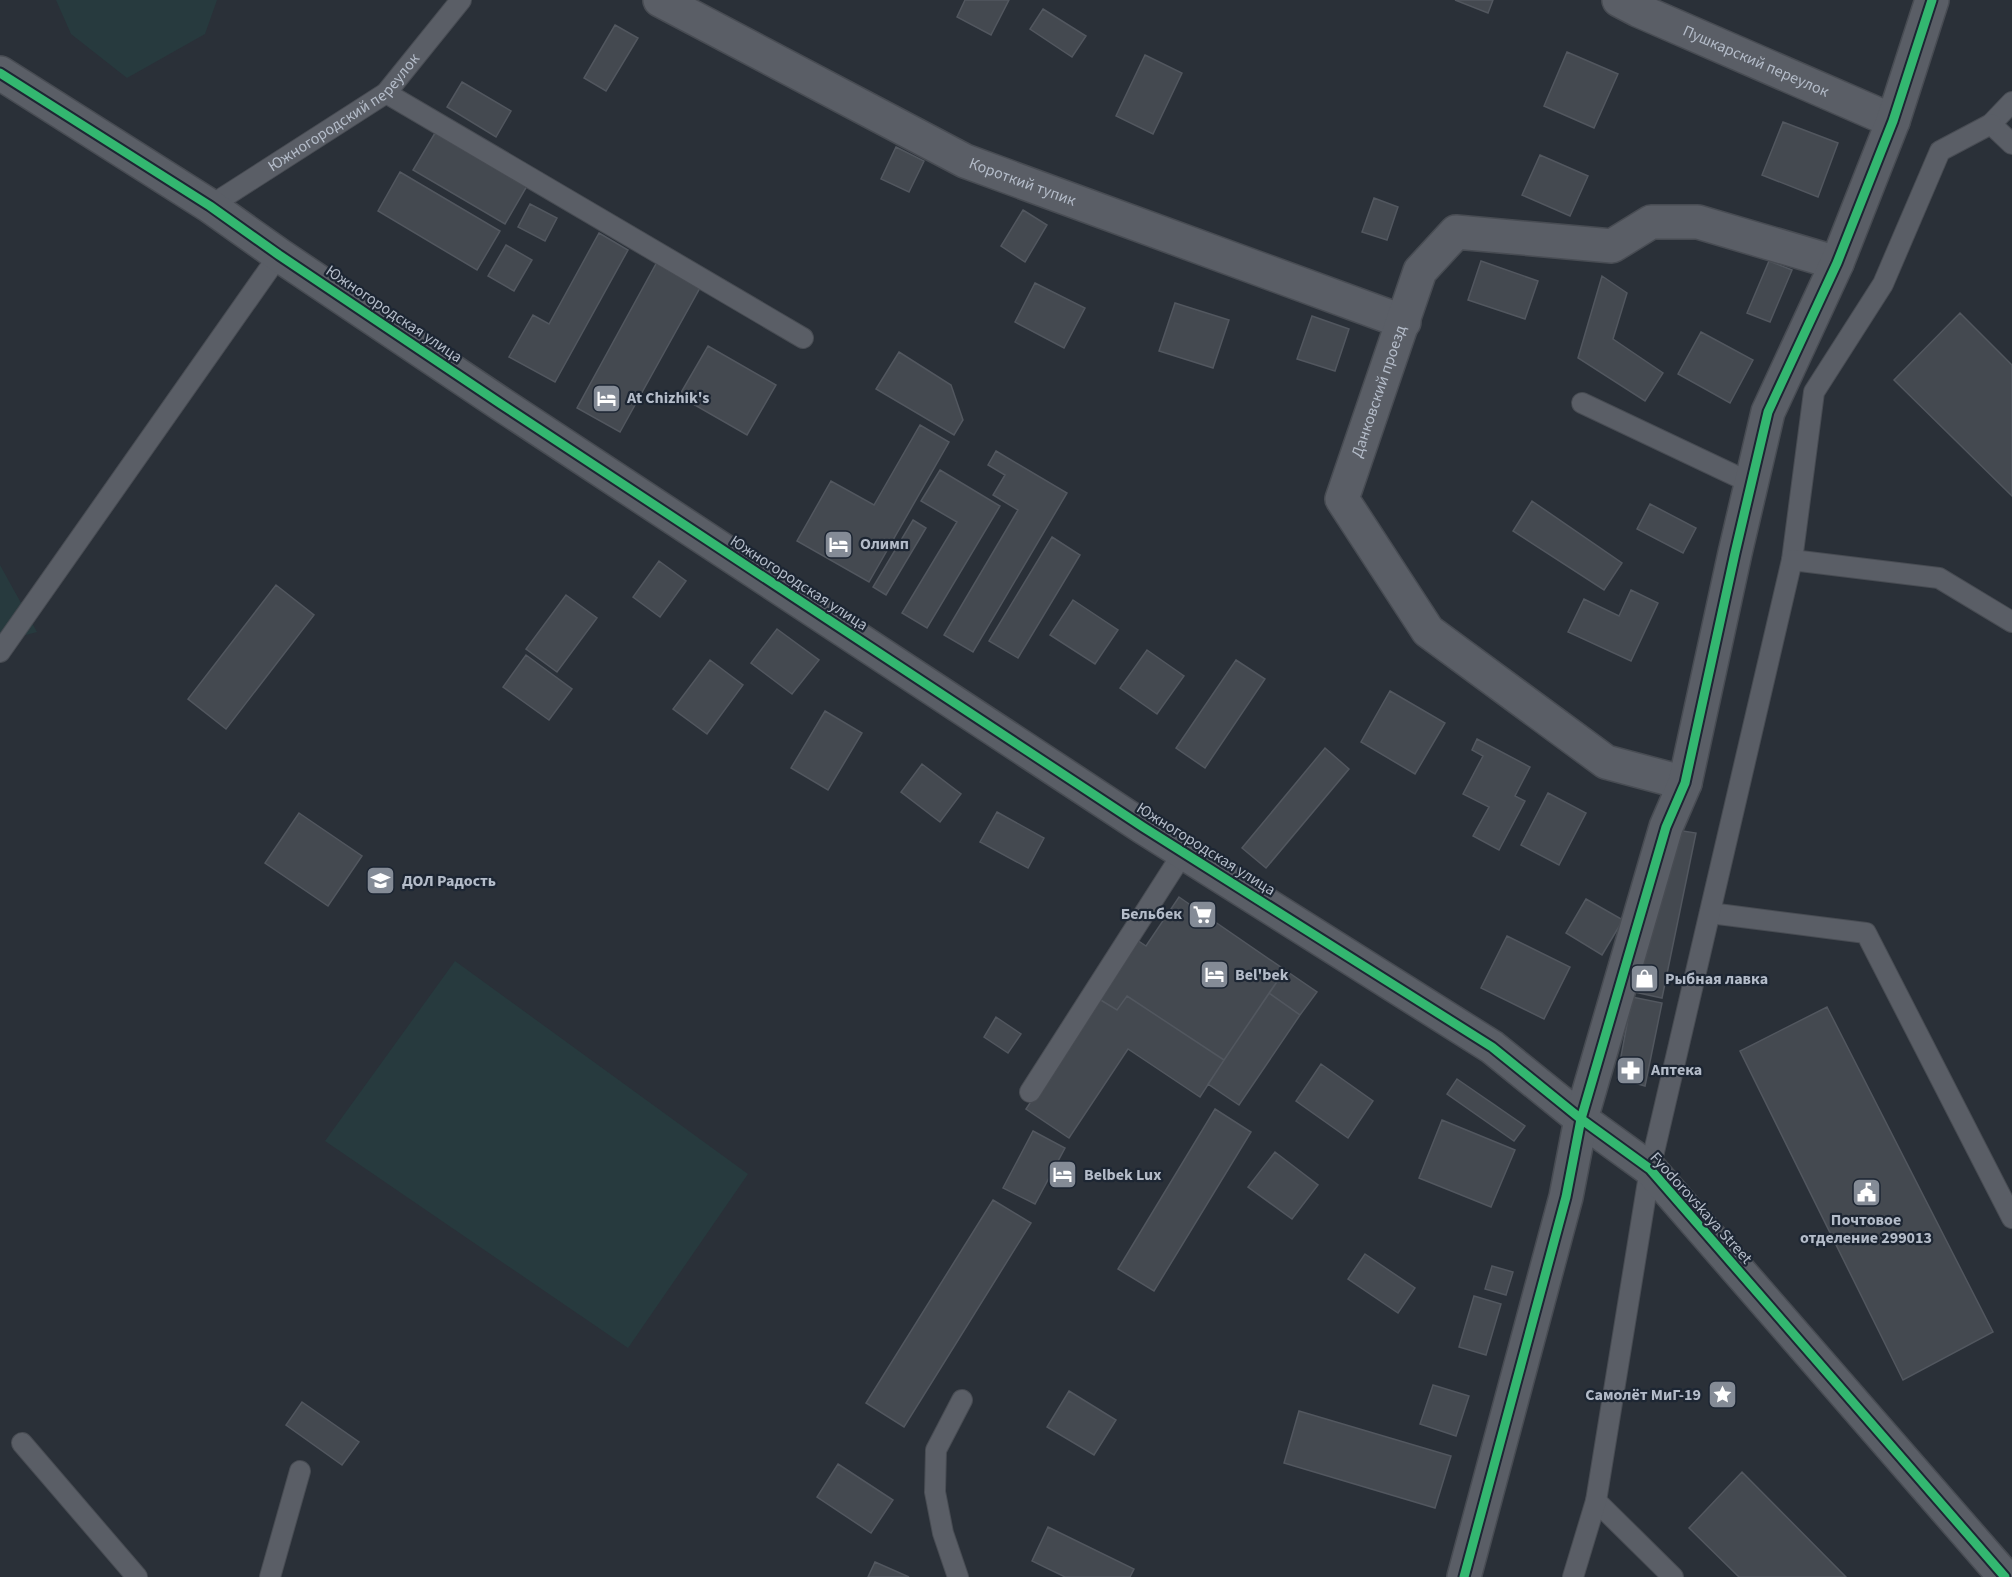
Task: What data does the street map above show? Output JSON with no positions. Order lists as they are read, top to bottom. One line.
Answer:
{"streets":{"street":["Пушкарский переулок","Короткий тупик","Южногородская улица","Данковский проезд","Fyodorovskaya Street"],"lane":["Южногородский переулок"]},"crossings":[["Южногородский переулок","Южногородская улица"],["Короткий тупик","Данковский проезд"],["Южногородская улица","Fyodorovskaya Street"]],"places":{"hotel":["At Chizhik's","Олимп","Bel'bek","Belbek Lux"],"school or university":["ДОЛ Радость"],"supermarket":["Бельбек"],"shop":["Рыбная лавка"],"pharmacy":["Аптека"],"public building":["Почтовое отделение 299013"],"place":["Самолёт МиГ-19"]}}
